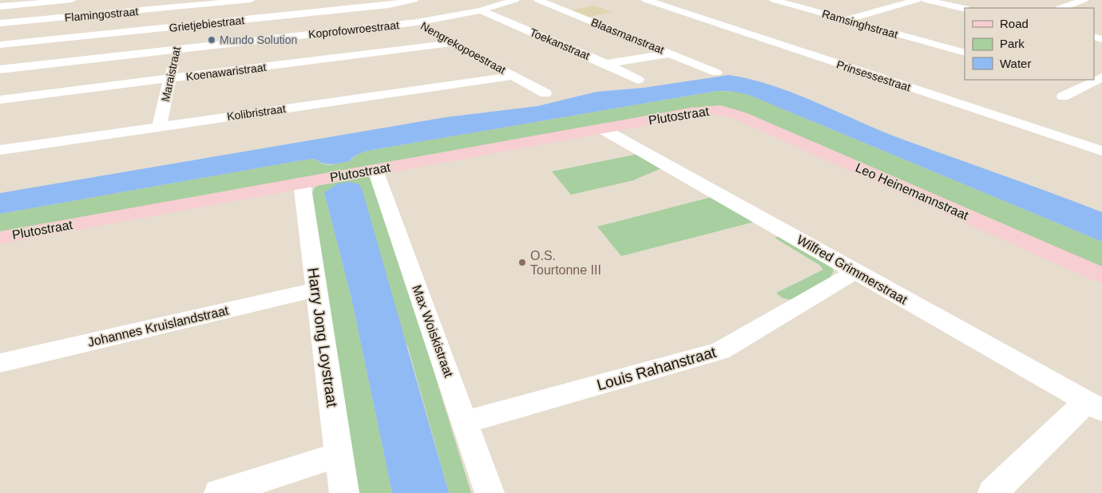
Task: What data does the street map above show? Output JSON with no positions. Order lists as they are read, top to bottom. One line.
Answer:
{"streets":{"street":["Flamingostraat","Grietjebiestraat","Ramsinghstraat","Koprofowroestraat","Blaasmanstraat","Toekanstraat","Nengrekopoestraat","Koenawaristraat","Maraistraat","Prinsessestraat","Kolibristraat","Plutostraat","Leo Heinemannstraat","Wilfred Grimmerstraat","Johannes Kruislandstraat","Max Woiskistraat","Harry Jong Loystraat","Louis Rahanstraat"]},"crossings":[["Flamingostraat","Maraistraat"],["Grietjebiestraat","Nengrekopoestraat"],["Grietjebiestraat","Maraistraat"],["Koprofowroestraat","Toekanstraat"],["Koprofowroestraat","Nengrekopoestraat"],["Koprofowroestraat","Maraistraat"],["Nengrekopoestraat","Koenawaristraat"],["Nengrekopoestraat","Kolibristraat"],["Koenawaristraat","Maraistraat"],["Maraistraat","Kolibristraat"],["Plutostraat","Leo Heinemannstraat"],["Plutostraat","Wilfred Grimmerstraat"],["Plutostraat","Max Woiskistraat"],["Plutostraat","Harry Jong Loystraat"],["Wilfred Grimmerstraat","Louis Rahanstraat"],["Johannes Kruislandstraat","Harry Jong Loystraat"],["Max Woiskistraat","Louis Rahanstraat"]],"places":["Mundo Solution","O.S. Tourtonne III"],"legend":["Road","Park","Water"]}
